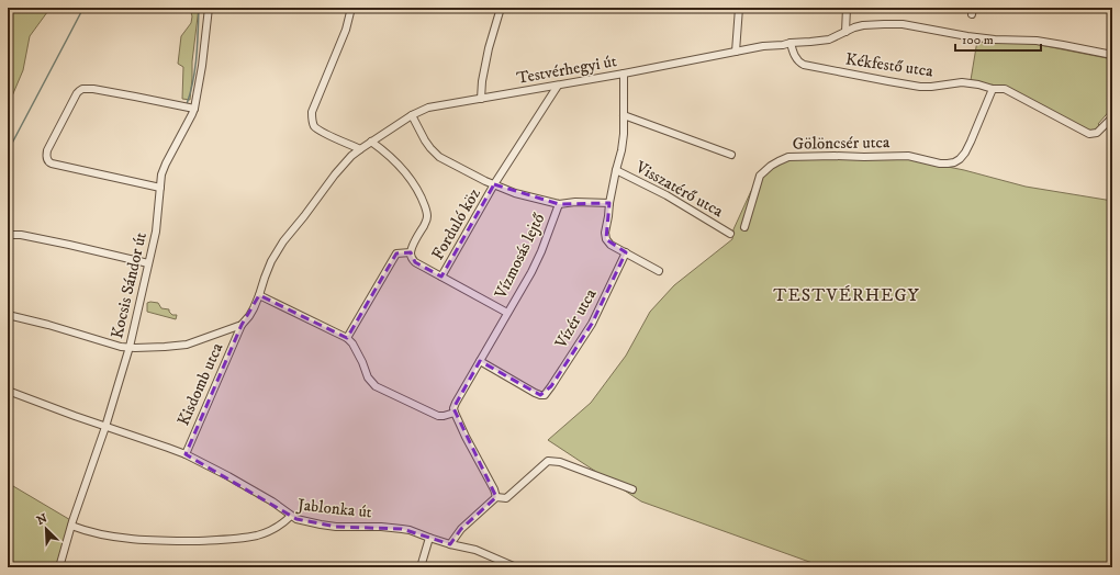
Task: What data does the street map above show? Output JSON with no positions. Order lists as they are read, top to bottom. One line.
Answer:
{"streets":{"street":["Kékfestő utca","Testvérhegyi út","Gölöncsér utca","Visszatérő utca","Forduló köz","Vízmosás lejtő","Kocsis Sándor út","Vízér utca","Kisdomb utca","Jablonka út"]},"crossings":[["Kékfestő utca","Testvérhegyi út"],["Kékfestő utca","Gölöncsér utca"],["Testvérhegyi út","Visszatérő utca"],["Testvérhegyi út","Vízmosás lejtő"],["Testvérhegyi út","Kisdomb utca"],["Visszatérő utca","Vízér utca"],["Forduló köz","Vízmosás lejtő"],["Vízmosás lejtő","Vízér utca"],["Kocsis Sándor út","Jablonka út"]],"districts":["TESTVÉRHEGY"],"scale_bar":"100 m","north":"top left"}
